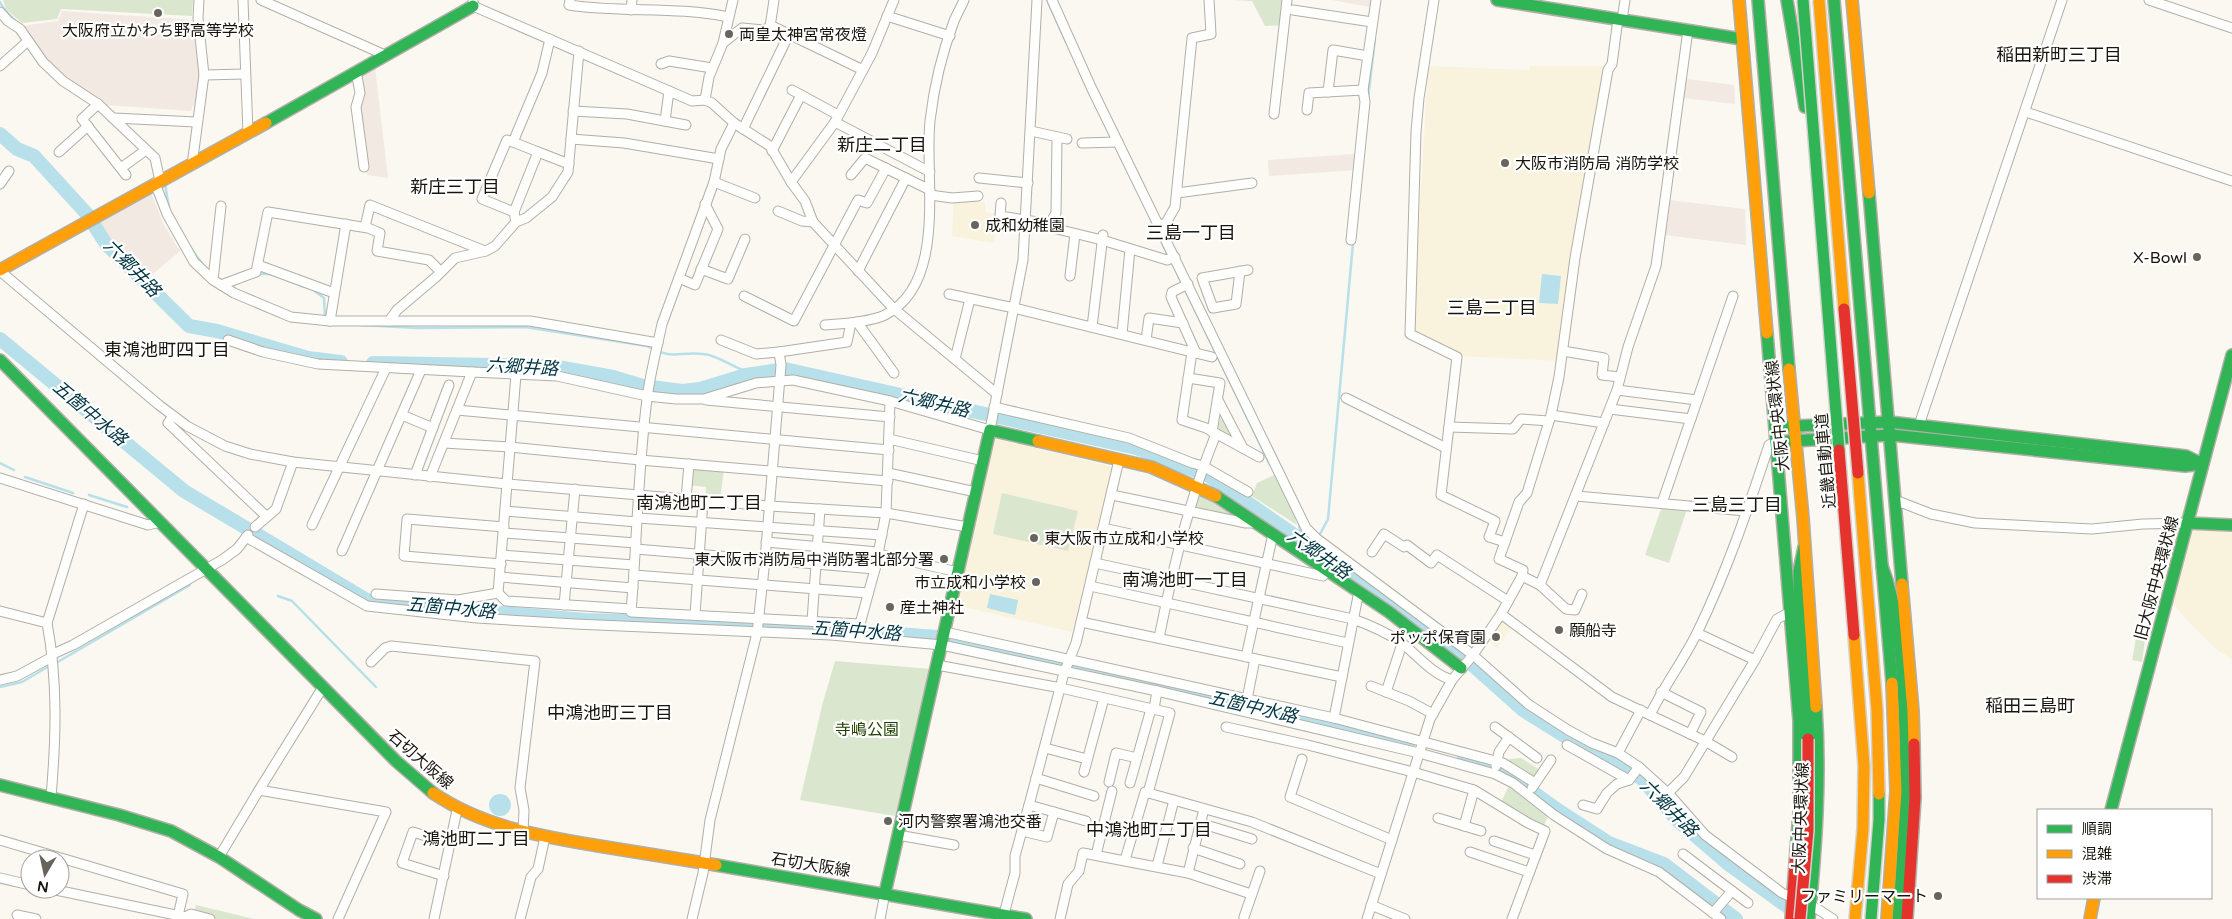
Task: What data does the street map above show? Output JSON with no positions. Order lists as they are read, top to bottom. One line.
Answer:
{"streets":{"main road":["大阪中央環状線","近畿自動車道","旧大阪中央環状線","石切大阪線"]},"districts":["稲田新町三丁目","新庄二丁目","新庄三丁目","三島一丁目","三島二丁目","東鴻池町四丁目","南鴻池町二丁目","三島三丁目","南鴻池町一丁目","稲田三島町","中鴻池町三丁目","中鴻池町二丁目","鴻池町二丁目"],"water":["六郷井路","五箇中水路"],"parks":["寺嶋公園"],"places":["大阪府立かわち野高等学校","両皇太神宮常夜燈","大阪市消防局 消防学校","成和幼稚園","X-Bowl","東大阪市立成和小学校","東大阪市消防局中消防署北部分署","市立成和小学校","産土神社","願船寺","ポッポ保育園","河内警察署鴻池交番","ファミリーマート"],"legend":["順調","混雑","渋滞"],"north":"bottom"}
